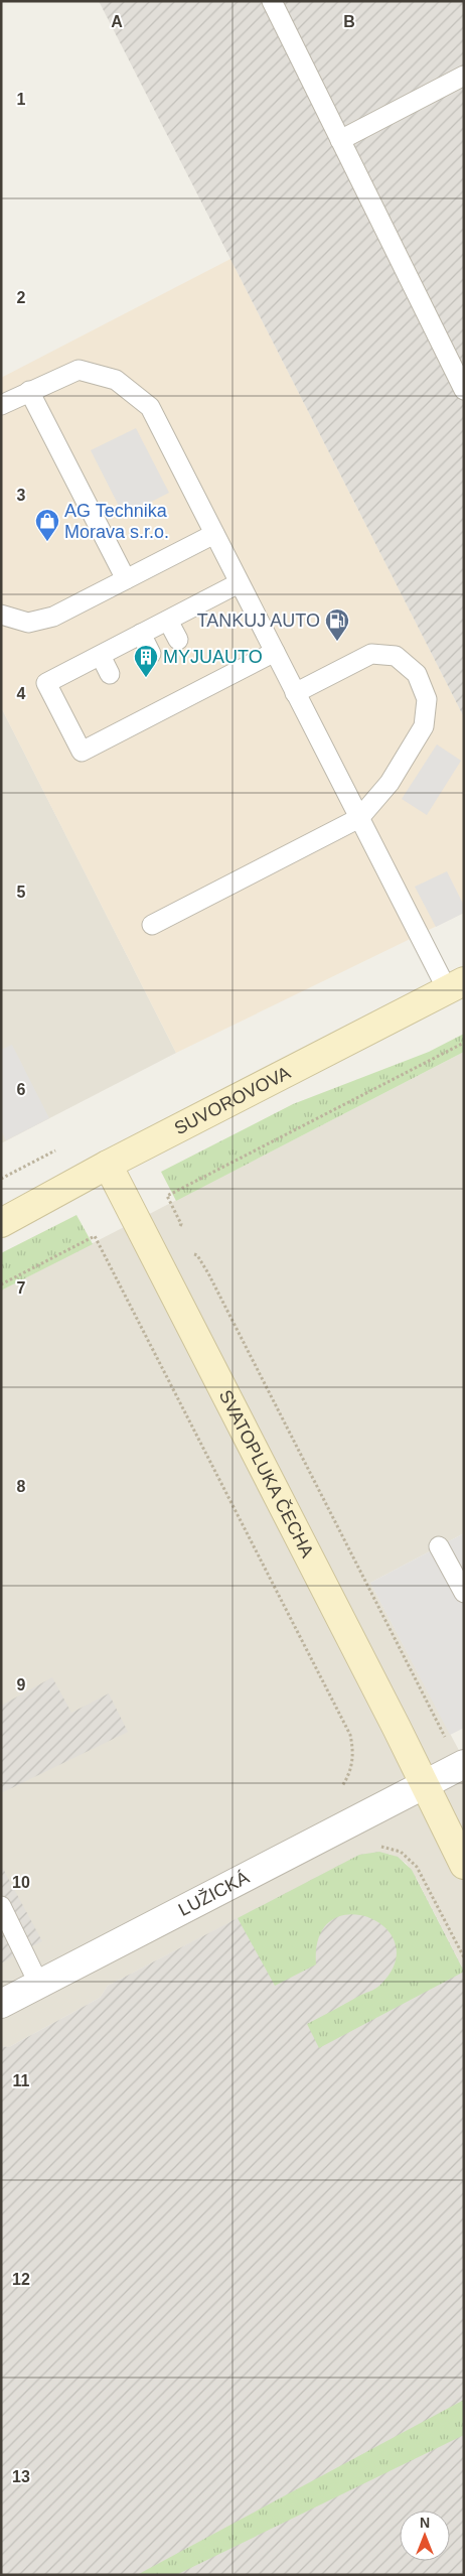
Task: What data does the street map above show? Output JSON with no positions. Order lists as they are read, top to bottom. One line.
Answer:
{"streets":{"street":["SUVOROVOVA","SVATOPLUKA ČECHA","LUŽICKÁ"]},"crossings":[["SUVOROVOVA","SVATOPLUKA ČECHA"],["SVATOPLUKA ČECHA","LUŽICKÁ"]],"places":{"shop":["AG Technika Morava s.r.o."],"fuel station":["TANKUJ AUTO"],"building":["MYJUAUTO"]},"north":"top","grid":{"columns":["A","B"],"rows":["1","2","3","4","5","6","7","8","9","10","11","12","13"]}}
